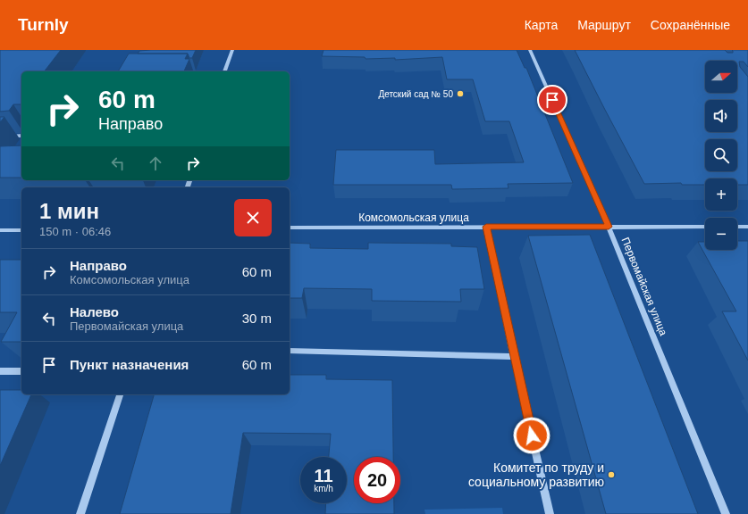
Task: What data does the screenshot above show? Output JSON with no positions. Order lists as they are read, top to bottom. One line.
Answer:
{"streets":{"street":["Комсомольская улица","Первомайская улица"]},"crossings":[["Комсомольская улица","Первомайская улица"]],"places":["Детский сад № 50","Комитет по труду и социальному развитию"],"north":"right","page":{"header":"Turnly","nav":["Карта","Маршрут","Сохранённые"],"map_buttons":["+","−"],"turn":["60 m","Направо"],"heading":["1 мин","150 m · 06:46"],"list":[{"name":"Направо","note":"Комсомольская улица","value":"60 m"},{"name":"Налево","note":"Первомайская улица","value":"30 m"},{"name":"Пункт назначения","value":"60 m"}],"speed":"11 km/h","limit":"20"}}
